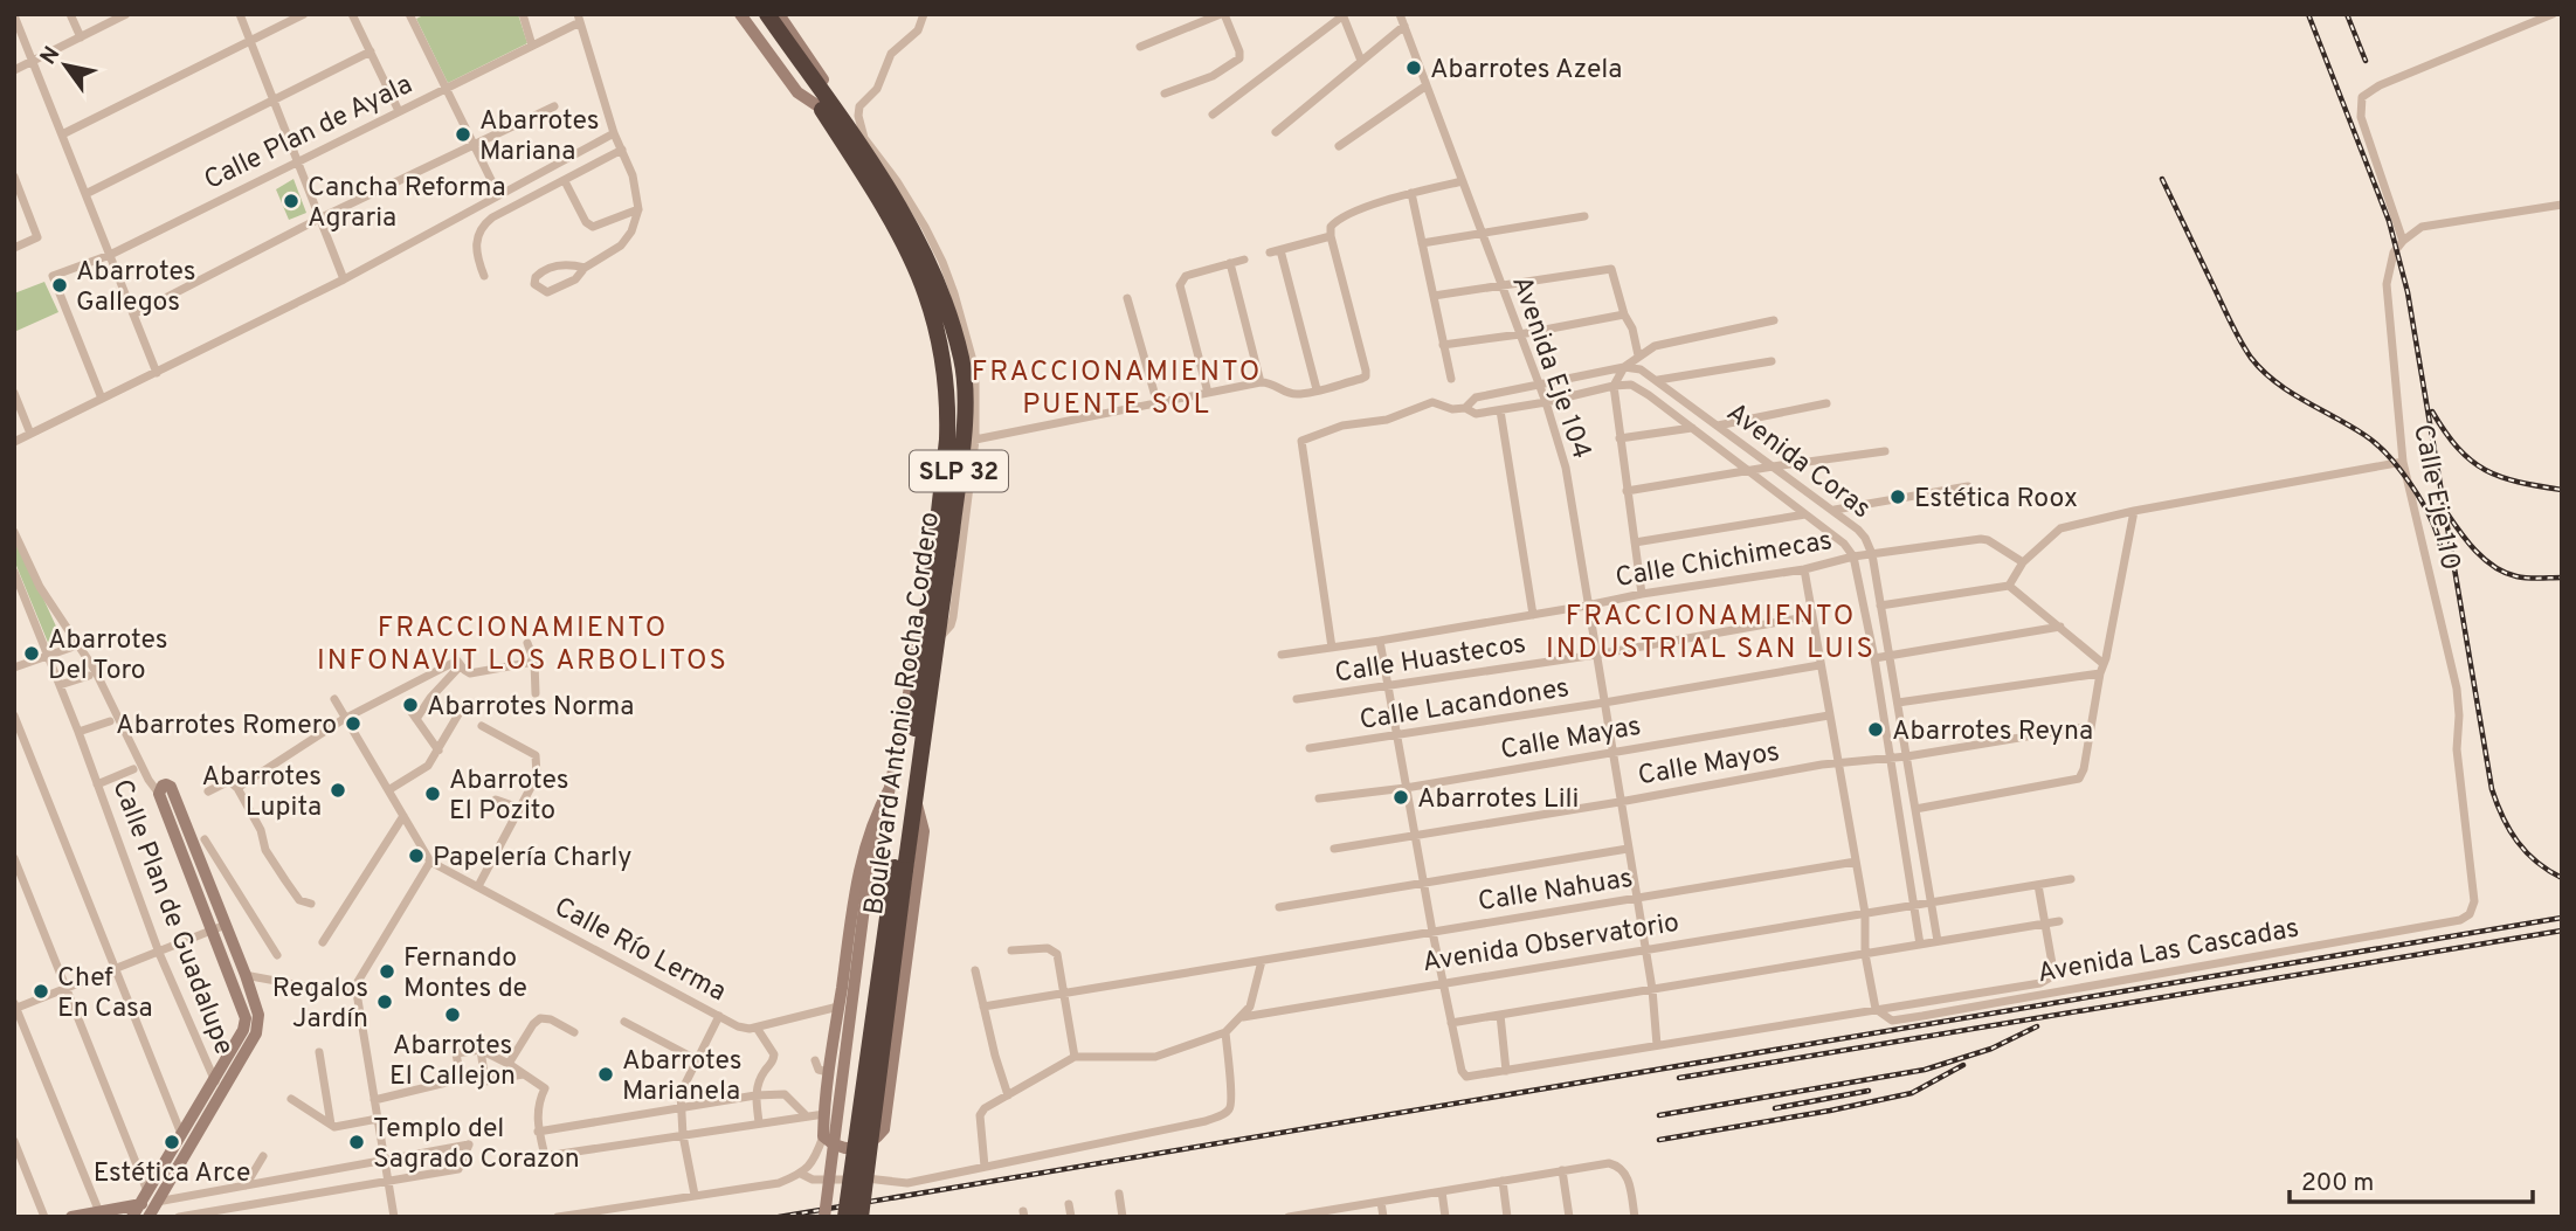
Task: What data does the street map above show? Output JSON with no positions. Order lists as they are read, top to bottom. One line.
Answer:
{"streets":{"highway":["SLP 32","Boulevard Antonio Rocha Cordero"],"street":["Calle Plan de Ayala","Avenida Eje 104","Avenida Coras","Calle Eje 110","Calle Chichimecas","Calle Huastecos","Calle Lacandones","Calle Mayas","Calle Mayos","Calle Nahuas","Calle Plan de Guadalupe","Avenida Observatorio","Calle Río Lerma","Avenida Las Cascadas"]},"crossings":[["Avenida Eje 104","Calle Chichimecas"],["Avenida Eje 104","Calle Huastecos"],["Avenida Eje 104","Calle Lacandones"],["Avenida Eje 104","Calle Mayas"],["Avenida Eje 104","Calle Mayos"],["Avenida Eje 104","Calle Nahuas"],["Avenida Eje 104","Avenida Observatorio"],["Avenida Coras","Calle Chichimecas"],["Avenida Coras","Calle Mayos"],["Avenida Coras","Avenida Observatorio"],["Calle Eje 110","Avenida Las Cascadas"]],"districts":["FRACCIONAMIENTO PUENTE SOL","FRACCIONAMIENTO INDUSTRIAL SAN LUIS","FRACCIONAMIENTO INFONAVIT LOS ARBOLITOS"],"places":["Abarrotes Azela","Abarrotes Mariana","Cancha Reforma Agraria","Abarrotes Gallegos","Estética Roox","Abarrotes Del Toro","Abarrotes Norma","Abarrotes Romero","Abarrotes Reyna","Abarrotes Lupita","Abarrotes El Pozito","Abarrotes Lili","Papelería Charly","Fernando Montes de","Chef En Casa","Regalos Jardín","Abarrotes El Callejon","Abarrotes Marianela","Estética Arce","Templo del Sagrado Corazon"],"scale_bar":"200 m","north":"top left"}
